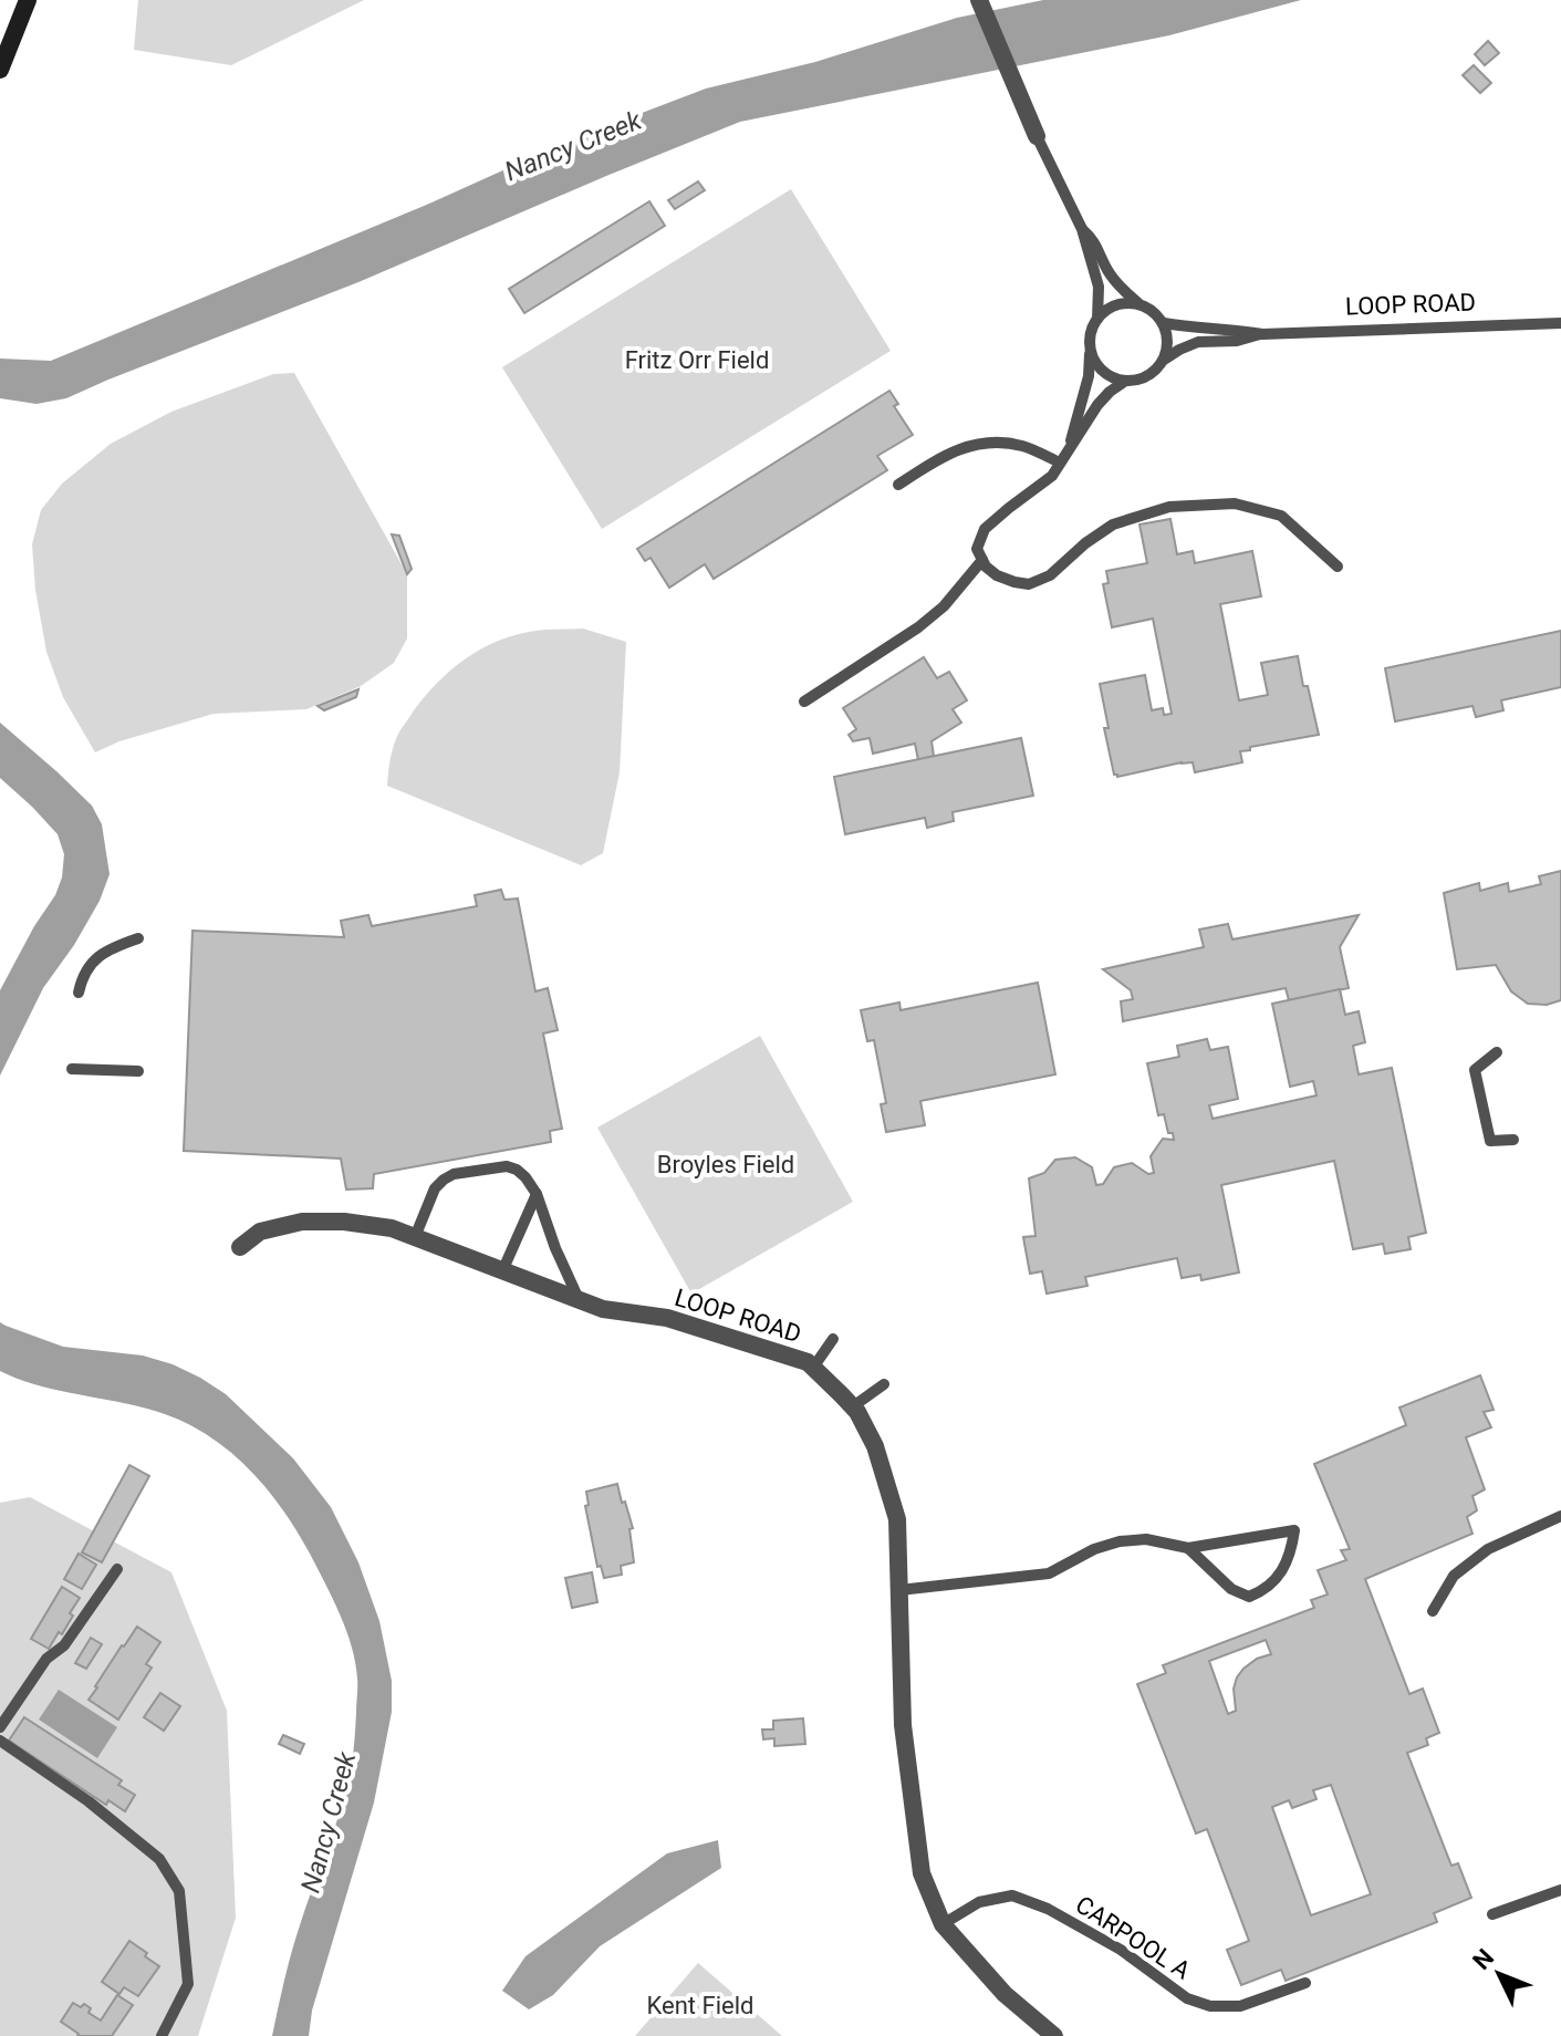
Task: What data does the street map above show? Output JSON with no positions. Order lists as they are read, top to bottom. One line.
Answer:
{"streets":{"street":["LOOP ROAD"],"lane":["CARPOOL A"]},"crossings":[["LOOP ROAD","CARPOOL A"]],"water":["Nancy Creek"],"parks":["Fritz Orr Field","Broyles Field","Kent Field"],"north":"top left"}
